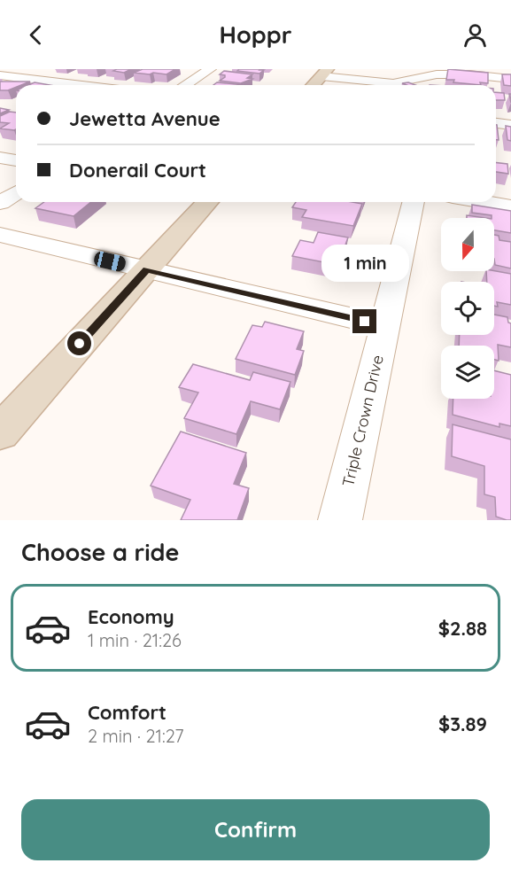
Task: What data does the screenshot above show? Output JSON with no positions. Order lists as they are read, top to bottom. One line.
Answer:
{"streets":{"street":["Triple Crown Drive"]},"north":"bottom","page":{"header":"Hoppr","banner":["Jewetta Avenue","Donerail Court"],"bubble":"1 min","heading":"Choose a ride","list":[{"name":"Economy","note":"1 min · 21:26","value":"$2.88"},{"name":"Comfort","note":"2 min · 21:27","value":"$3.89"}],"buttons":"Confirm"}}
